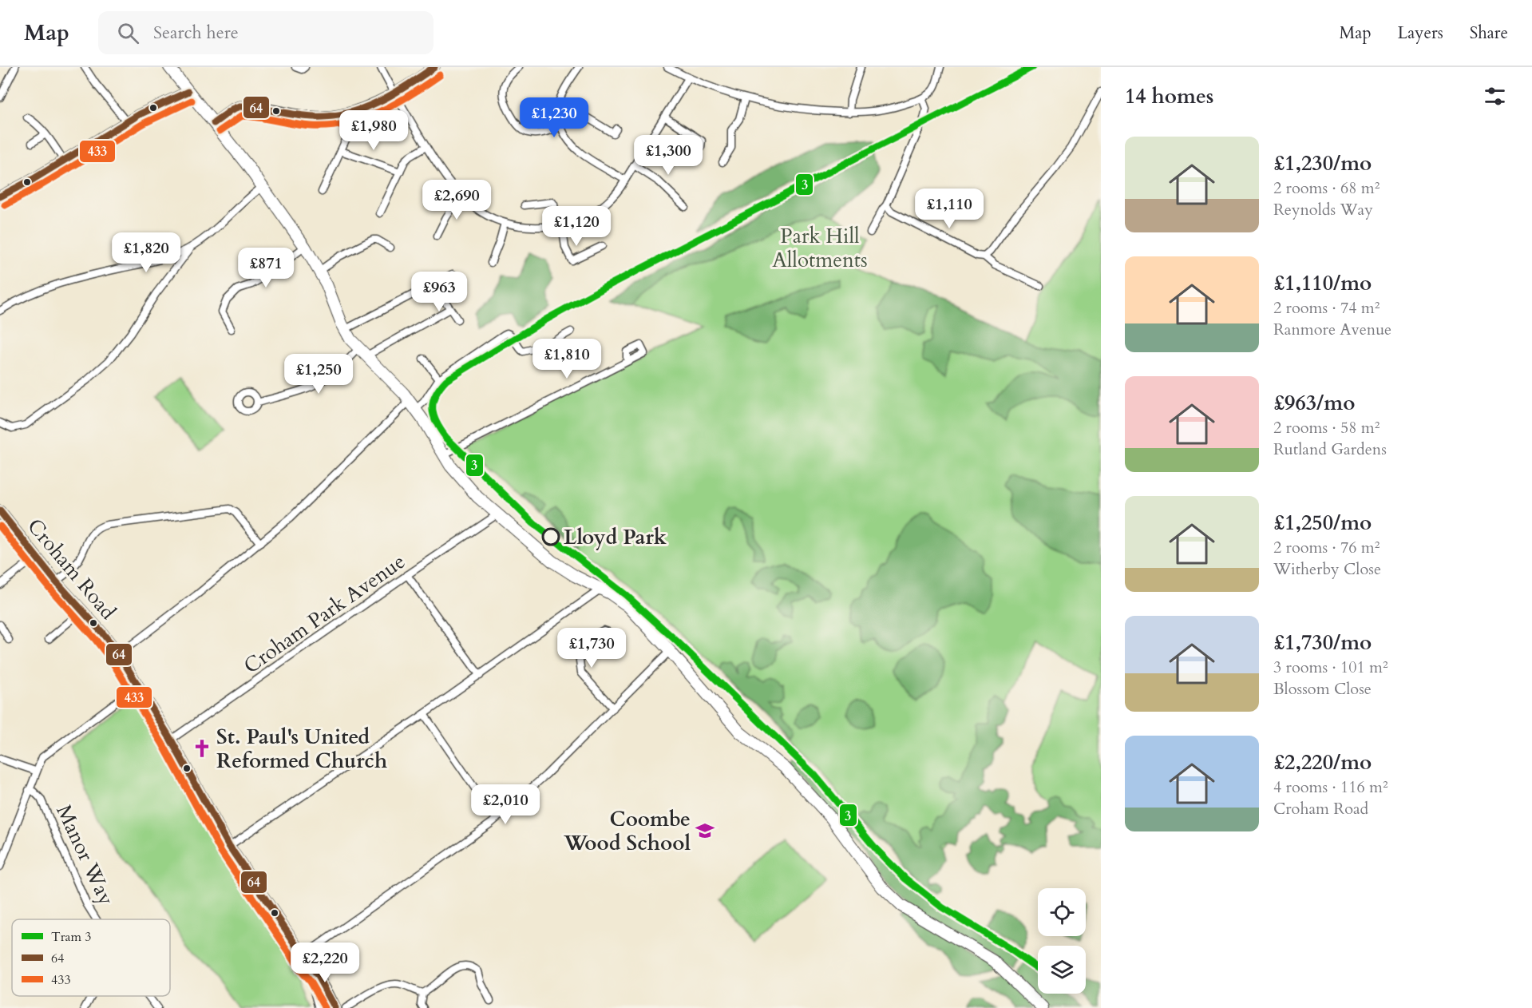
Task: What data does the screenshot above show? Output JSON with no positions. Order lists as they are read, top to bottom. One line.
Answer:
{"streets":{"street":["Croham Road","Croham Park Avenue","Manor Way"]},"crossings":[["Croham Road","Croham Park Avenue"]],"parks":["Park Hill Allotments"],"places":{"other":["Lloyd Park"],"church":["St. Paul's United Reformed Church"],"school or university":["Coombe Wood School"]},"lines":["tram line 3","transit line 64","transit line 433"],"legend":["Tram 3","64","433"],"page":{"header":"Map","search":"Search here","nav":["Map","Layers","Share"],"heading":"14 homes","price":["£1,230","£1,980","£1,300","£2,690","£1,110","£1,120","£1,820","£871","£963","£1,810","£1,250","£1,730","£2,010","£2,220"],"list":[{"name":"£1,230/mo","note":"2 rooms · 68 m² · Reynolds Way"},{"name":"£1,110/mo","note":"2 rooms · 74 m² · Ranmore Avenue"},{"name":"£963/mo","note":"2 rooms · 58 m² · Rutland Gardens"},{"name":"£1,250/mo","note":"2 rooms · 76 m² · Witherby Close"},{"name":"£1,730/mo","note":"3 rooms · 101 m² · Blossom Close"},{"name":"£2,220/mo","note":"4 rooms · 116 m² · Croham Road"}]}}
